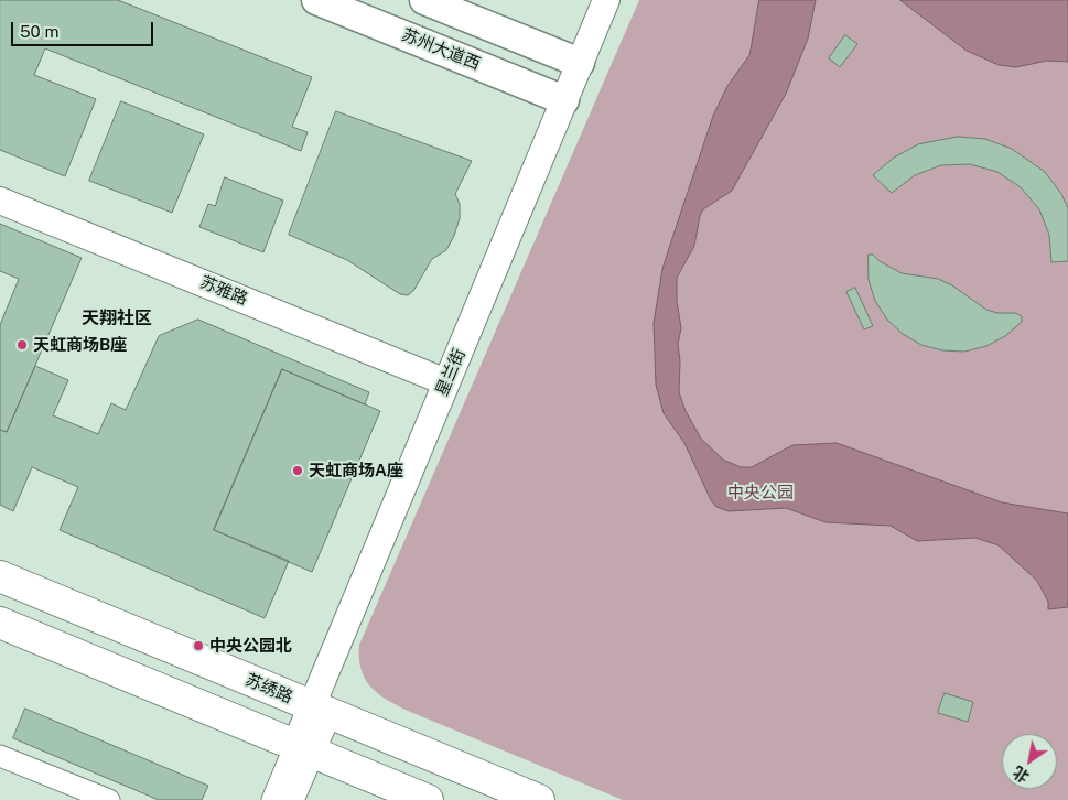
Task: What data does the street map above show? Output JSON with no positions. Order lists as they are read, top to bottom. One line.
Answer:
{"streets":{"main road":["苏州大道西","苏绣路"],"street":["苏雅路","星兰街"]},"crossings":[["苏州大道西","星兰街"],["苏雅路","星兰街"],["星兰街","苏绣路"]],"districts":["天翔社区"],"parks":["中央公园"],"places":["天虹商场B座","天虹商场A座","中央公园北"],"scale_bar":"50 m","north":"bottom left"}
